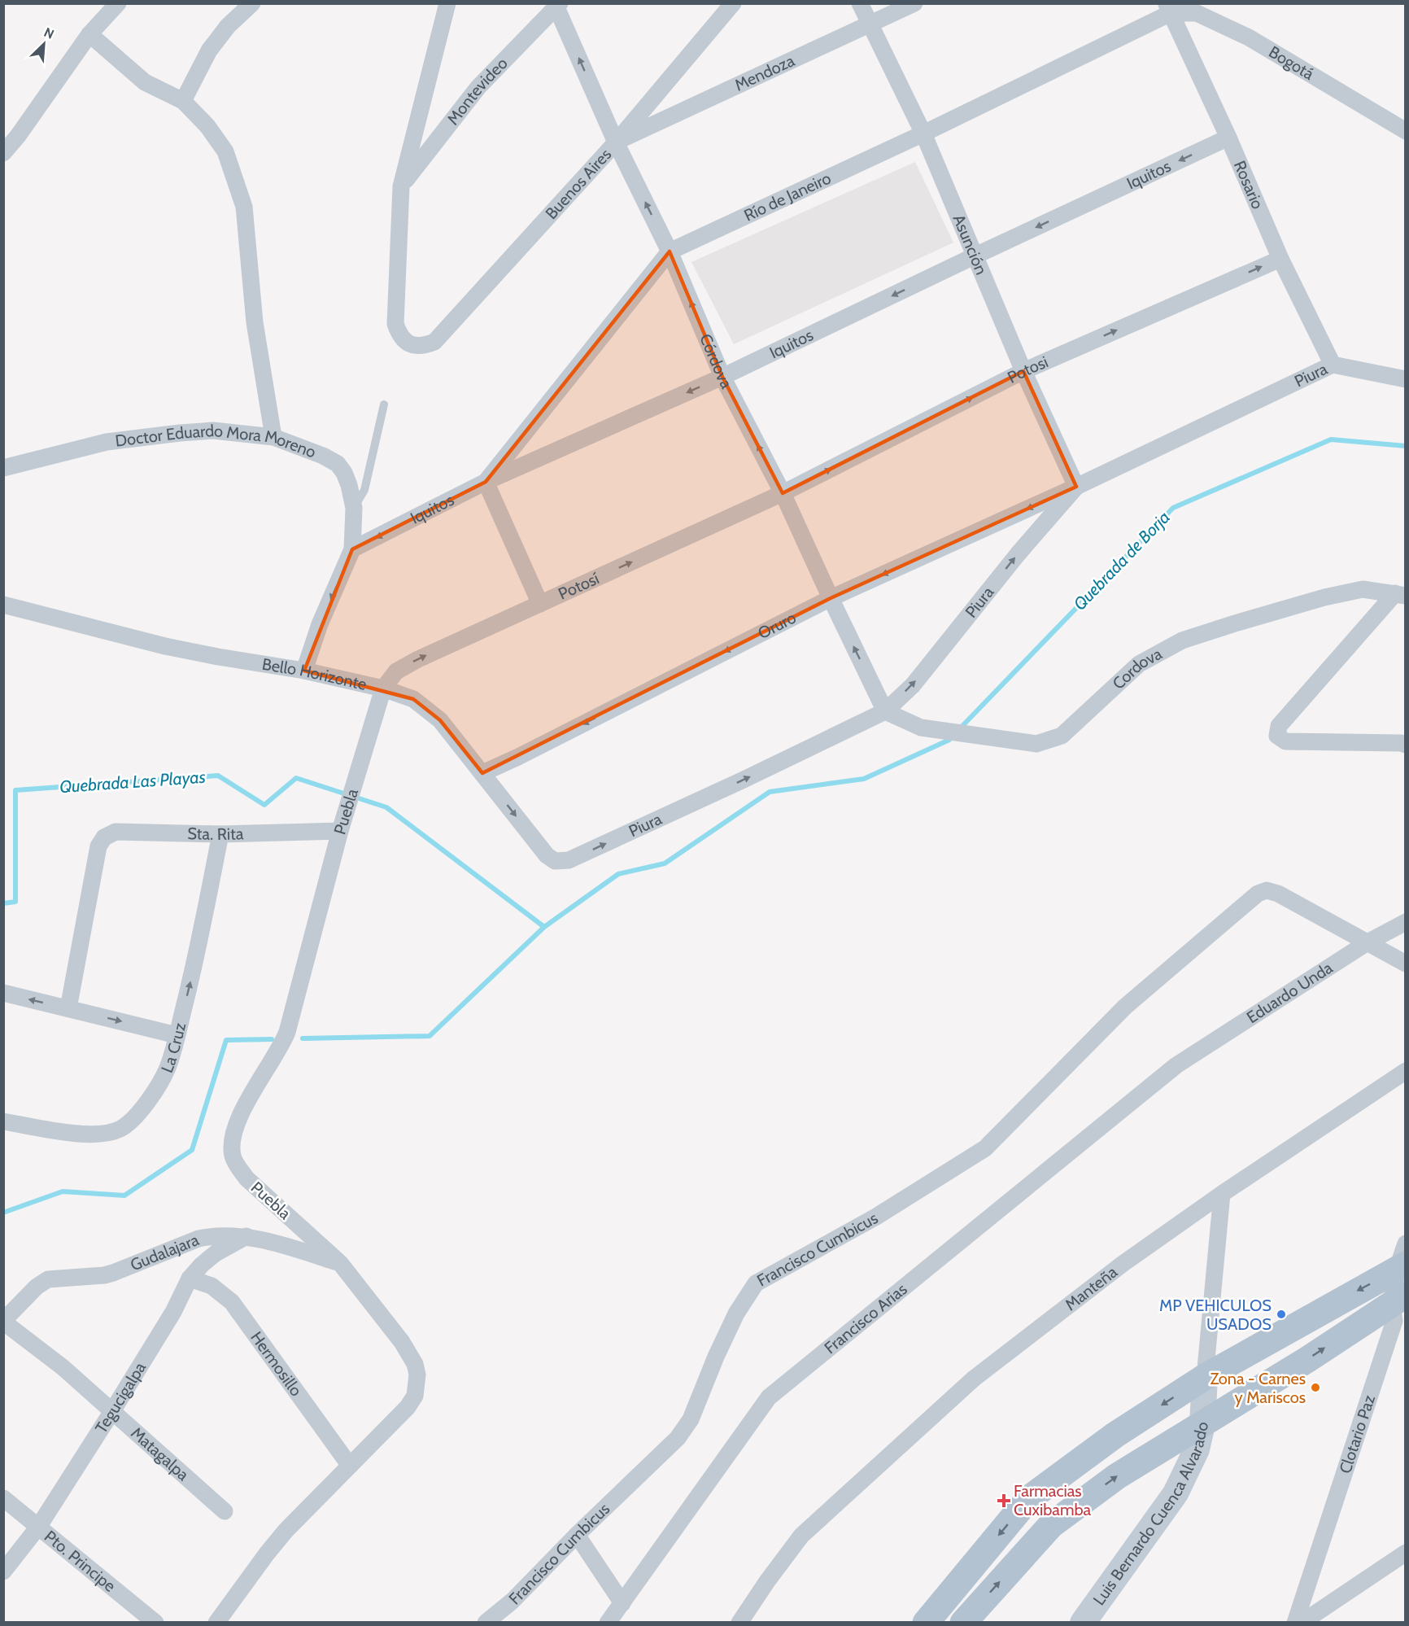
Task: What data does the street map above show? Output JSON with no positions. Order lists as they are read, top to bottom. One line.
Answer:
{"streets":{"street":["Bogotá","Mendoza","Montevideo","Iquitos","Buenos Aires","Rosario","Río de Janeiro","Asunción","Córdova","Potosi","Piura","Doctor Eduardo Mora Moreno","Potosí","Oruro","Cordova","Bello Horizonte","Puebla","Sta. Rita","Eduardo Unda","La Cruz","Francisco Cumbicus","Gudalajara","Manteña","Francisco Arias","Hermosillo","Tegucigalpa","Clotario Paz","Matagalpa","Luis Bernardo Cuenca Alvarado","Pto. Principe"]},"crossings":[["Bogotá","Rosario"],["Bogotá","Río de Janeiro"],["Mendoza","Buenos Aires"],["Mendoza","Asunción"],["Mendoza","Córdova"],["Montevideo","Buenos Aires"],["Montevideo","Córdova"],["Iquitos","Rosario"],["Iquitos","Río de Janeiro"],["Iquitos","Asunción"],["Iquitos","Córdova"],["Iquitos","Doctor Eduardo Mora Moreno"],["Buenos Aires","Córdova"],["Rosario","Río de Janeiro"],["Rosario","Potosi"],["Rosario","Piura"],["Río de Janeiro","Asunción"],["Río de Janeiro","Córdova"],["Asunción","Potosi"],["Asunción","Piura"],["Asunción","Oruro"],["Córdova","Potosi"],["Córdova","Piura"],["Córdova","Potosí"],["Córdova","Oruro"],["Córdova","Cordova"],["Potosi","Potosí"],["Piura","Oruro"],["Piura","Cordova"],["Piura","Bello Horizonte"],["Potosí","Bello Horizonte"],["Potosí","Puebla"],["Oruro","Bello Horizonte"],["Bello Horizonte","Puebla"],["Puebla","Sta. Rita"],["Puebla","Gudalajara"],["Puebla","Hermosillo"],["Sta. Rita","La Cruz"],["Eduardo Unda","Francisco Cumbicus"],["Eduardo Unda","Francisco Arias"],["Gudalajara","Tegucigalpa"],["Gudalajara","Matagalpa"],["Manteña","Luis Bernardo Cuenca Alvarado"],["Hermosillo","Tegucigalpa"],["Tegucigalpa","Matagalpa"],["Tegucigalpa","Pto. Principe"]],"one_way":["Iquitos","Córdova","Potosi","Piura","Potosí","Oruro","La Cruz"],"water":["Quebrada de Borja","Quebrada Las Playas"],"places":{"other":["MP VEHICULOS USADOS","Zona - Carnes y Mariscos"],"health":["Farmacias Cuxibamba"]},"north":"top right"}
